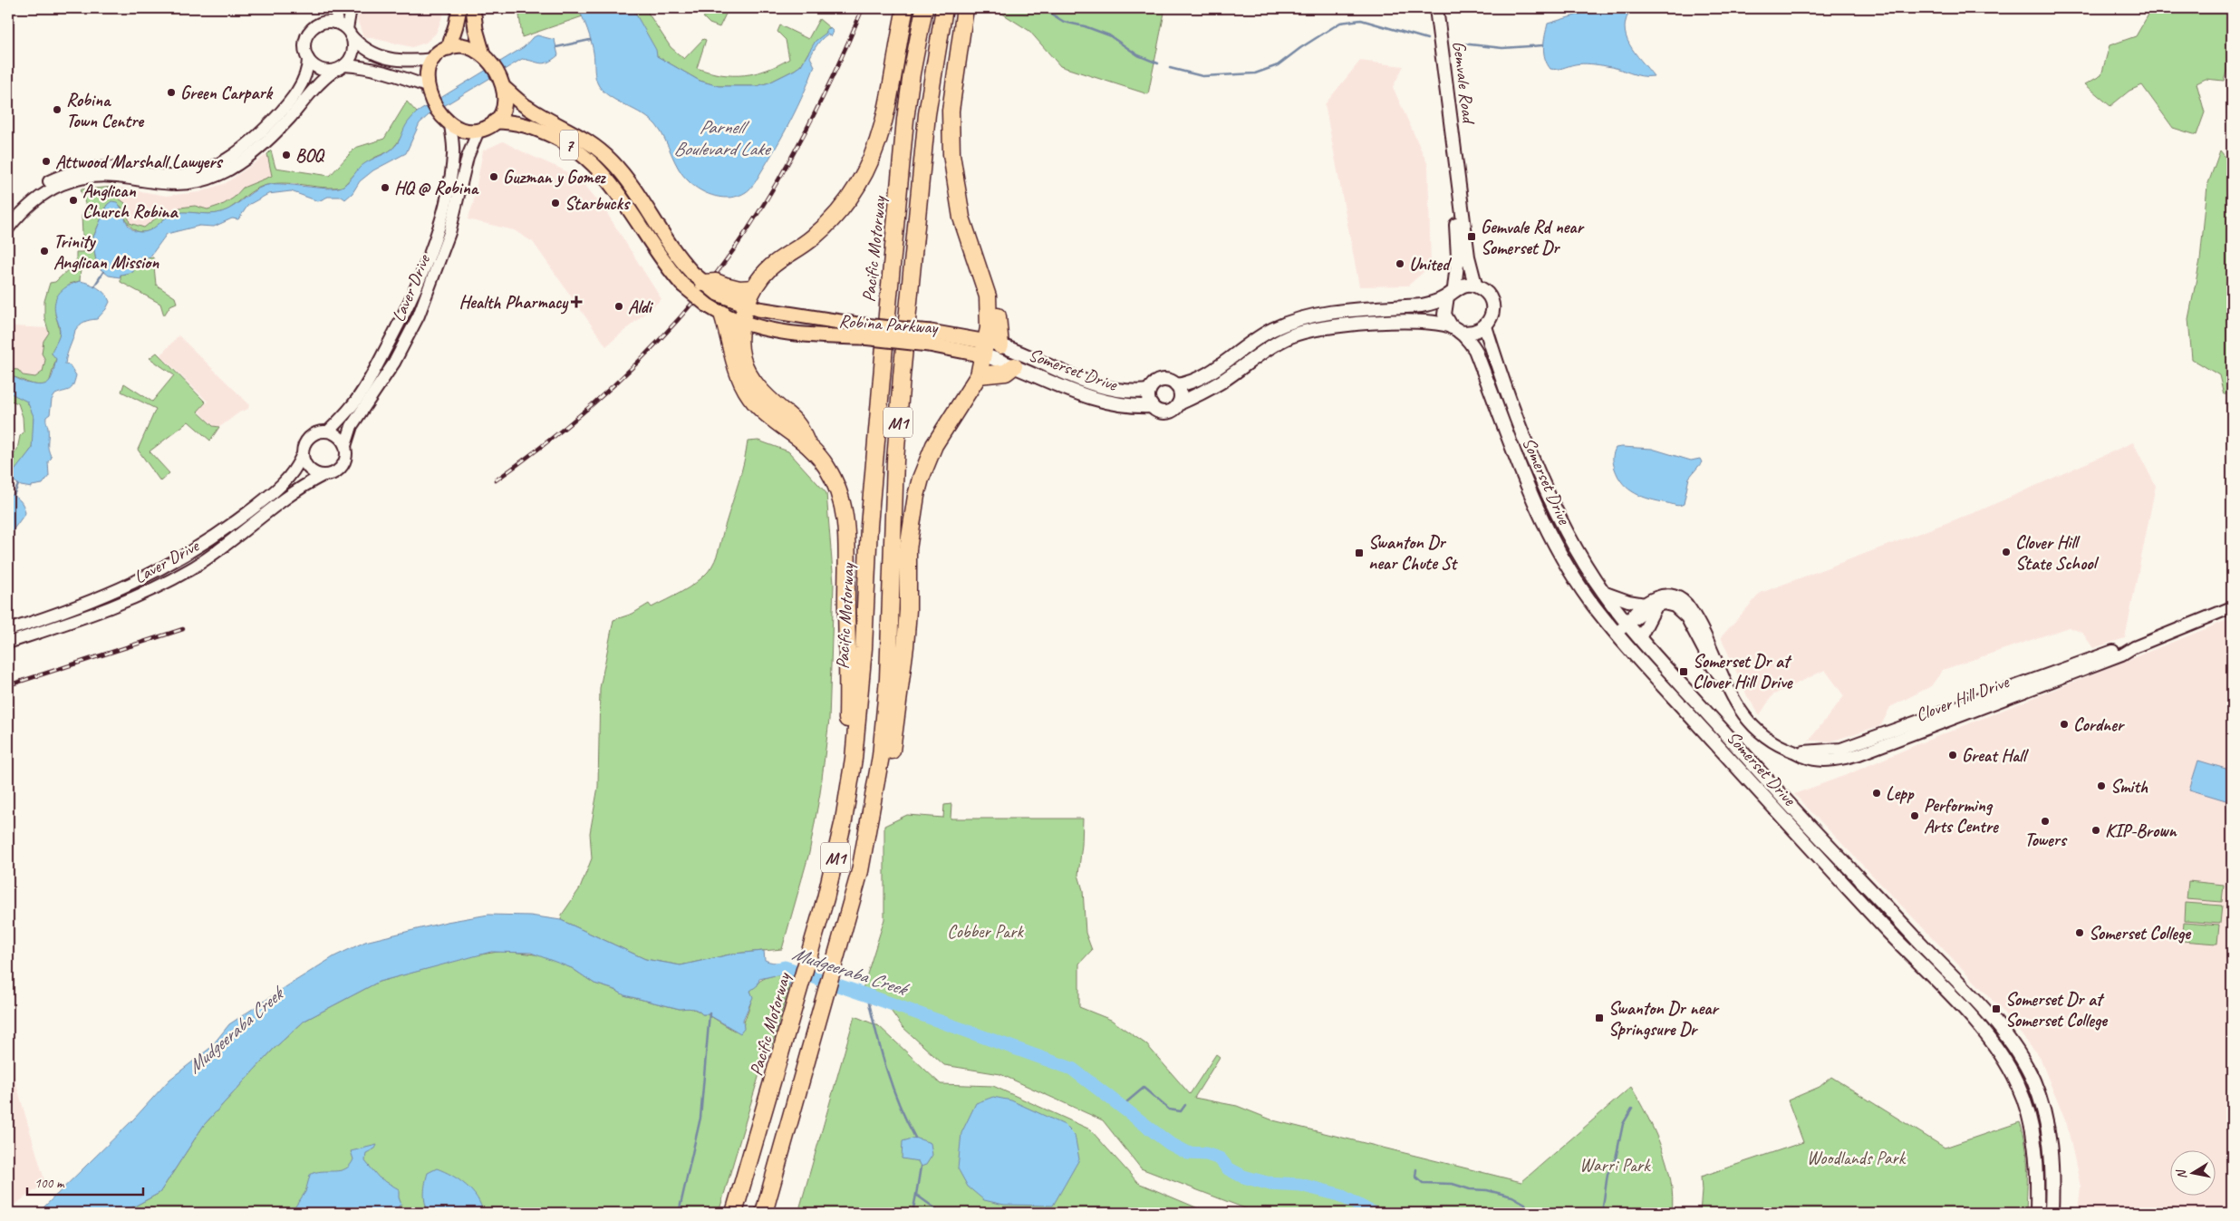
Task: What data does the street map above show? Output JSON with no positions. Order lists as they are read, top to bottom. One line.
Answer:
{"streets":{"highway":["Pacific Motorway","M1"],"main road":["Gemvale Road","7","Robina Parkway","Somerset Drive"],"street":["Laver Drive","Clover Hill Drive"]},"crossings":[["Gemvale Road","Somerset Drive"],["7","Laver Drive"],["7","Robina Parkway"],["Laver Drive","Robina Parkway"],["Robina Parkway","Somerset Drive"],["Somerset Drive","Clover Hill Drive"]],"water":["Parnell Boulevard Lake","Mudgeeraba Creek"],"parks":["Cobber Park","Woodlands Park","Warri Park"],"places":{"other":["Green Carpark","Robina Town Centre","BOQ","Attwood Marshall Lawyers","Guzman y Gomez","HQ @ Robina","Anglican Church Robina","Starbucks","Trinity Anglican Mission","United","Aldi","Clover Hill State School","Cordner","Great Hall","Smith","Lepp","Performing Arts Centre","Towers","KIP-Brown","Somerset College"],"transit":["Gemvale Rd near Somerset Dr","Swanton Dr near Chute St","Somerset Dr at Clover Hill Drive","Somerset Dr at Somerset College","Swanton Dr near Springsure Dr"],"health":["Health Pharmacy"]},"scale_bar":"100 m","north":"left"}
